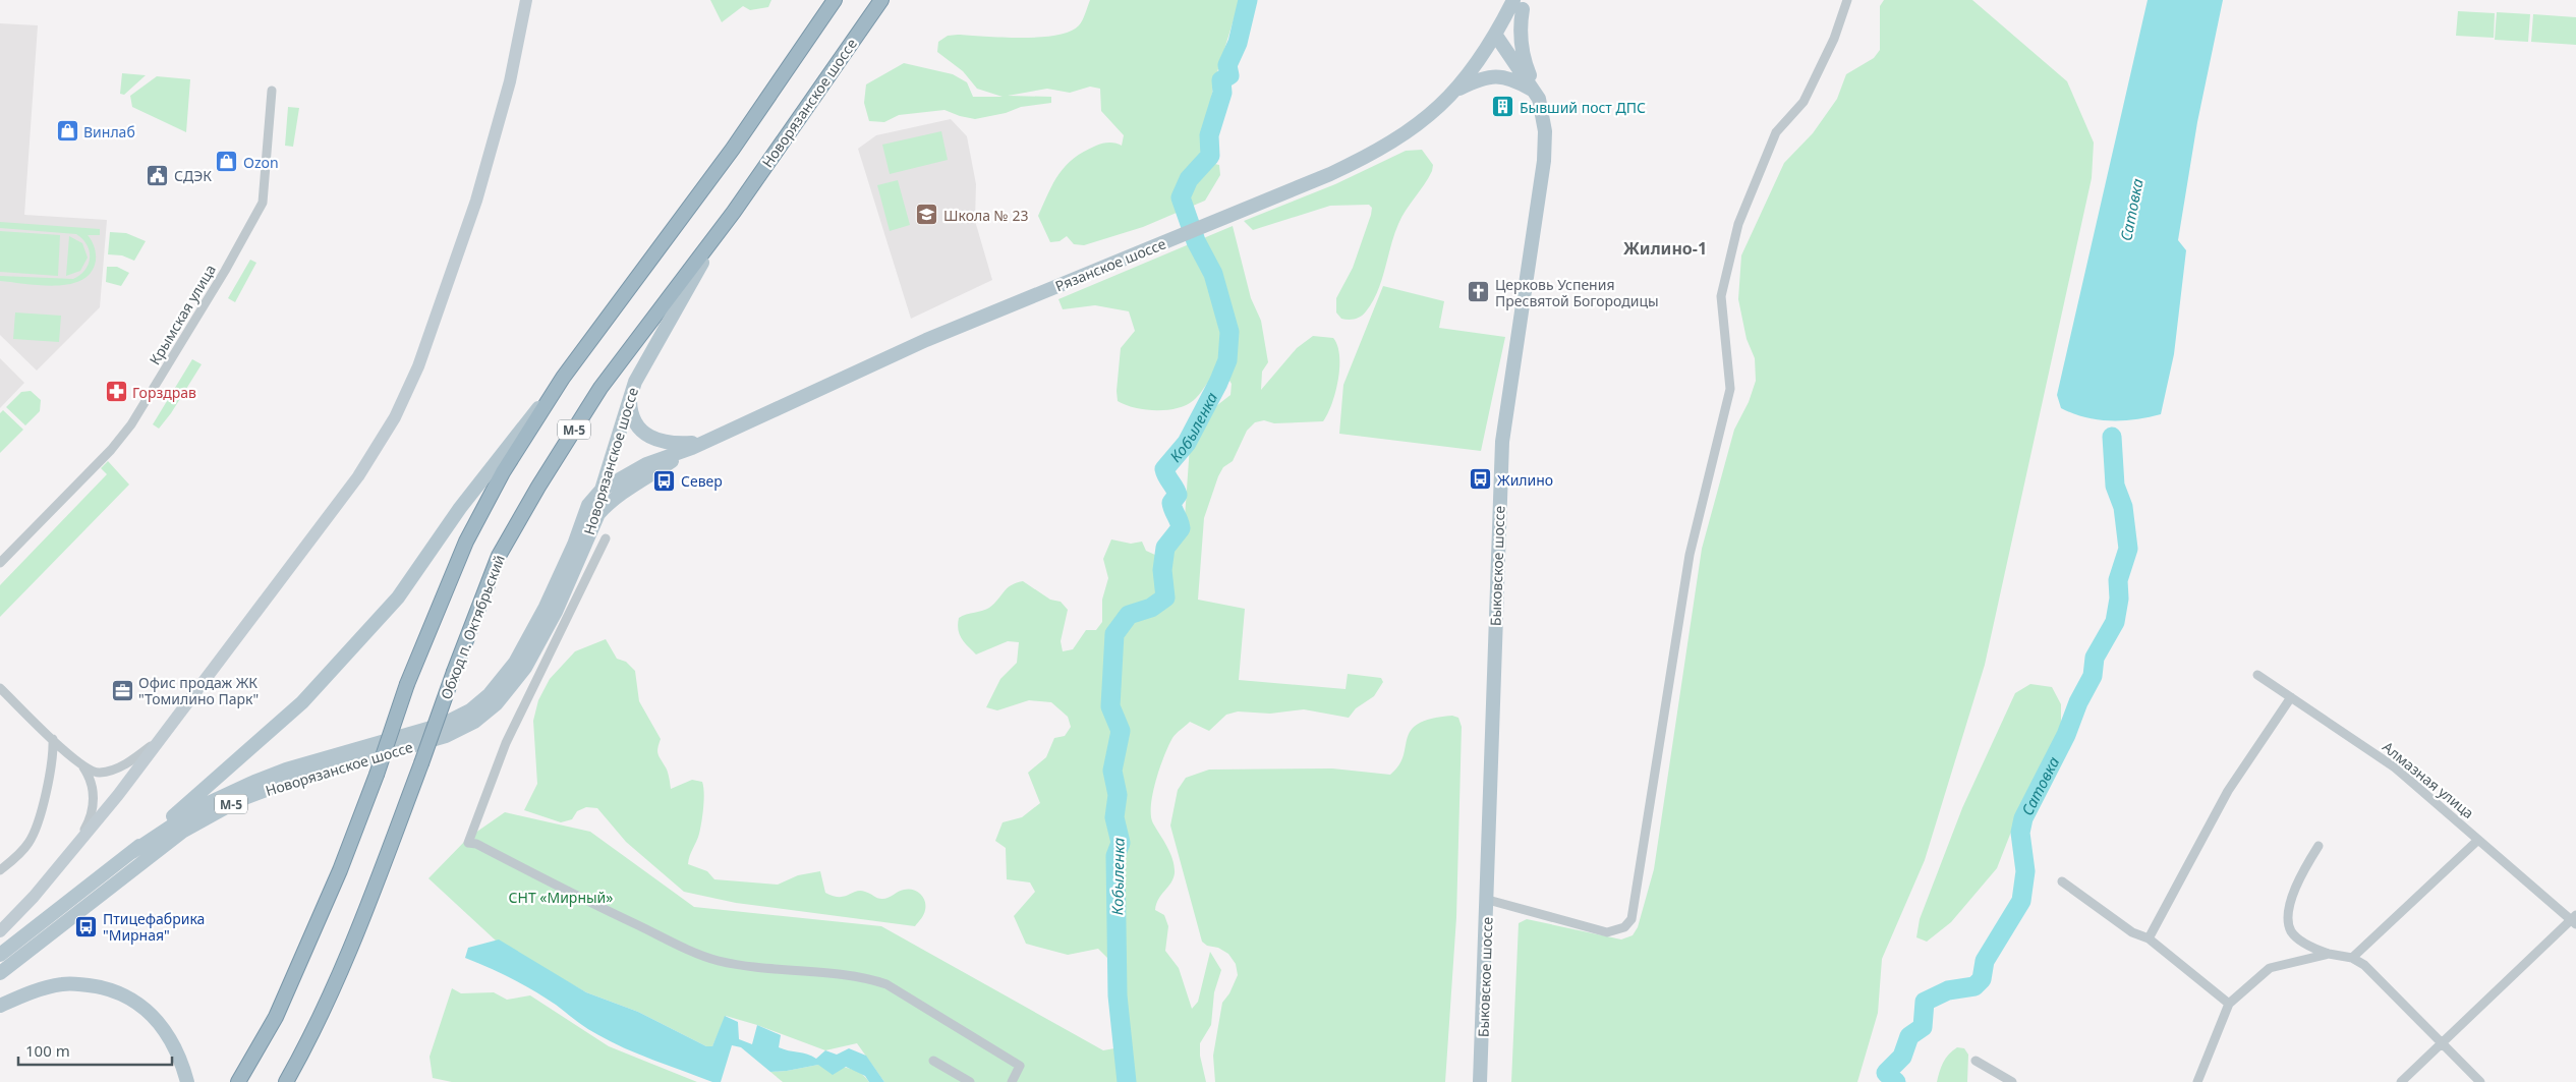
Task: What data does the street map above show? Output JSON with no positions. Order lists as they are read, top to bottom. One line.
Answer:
{"streets":{"highway":["Новорязанское шоссе","М-5","Обход п. Октябрьский"],"main road":["Рязанское шоссе","Быковское шоссе"],"street":["Крымская улица","Алмазная улица"]},"crossings":[["Новорязанское шоссе","Рязанское шоссе"],["Новорязанское шоссе","Обход п. Октябрьский"],["Рязанское шоссе","Быковское шоссе"]],"districts":["Жилино-1"],"water":["Сатовка","Кобыленка"],"parks":["СНТ «Мирный»"],"places":{"building":["Бывший пост ДПС"],"shop":["Винлаб","Ozon"],"public building":["СДЭК"],"school or university":["Школа № 23"],"church":["Церковь Успения Пресвятой Богородицы"],"pharmacy":["Горздрав"],"bus stop":["Жилино","Север","Птицефабрика \"Мирная\""],"office":["Офис продаж ЖК \"Томилино Парк\""]},"scale_bar":"100 m"}
